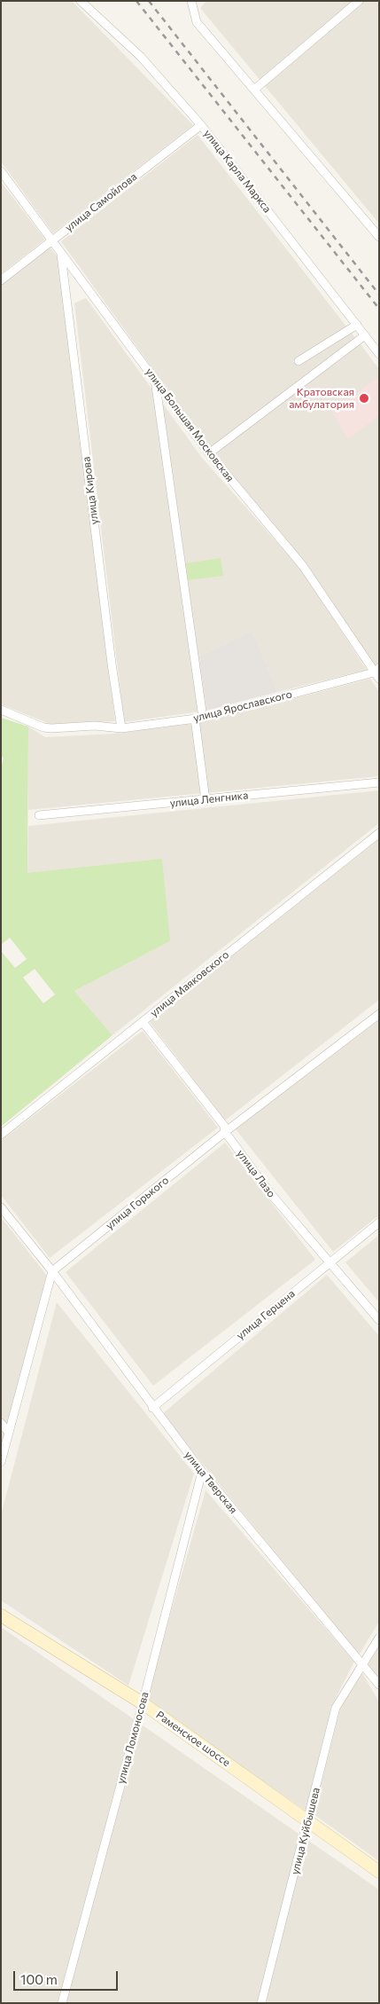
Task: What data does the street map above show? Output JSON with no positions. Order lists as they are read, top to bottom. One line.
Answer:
{"streets":{"main road":["Раменское шоссе"],"street":["улица Карла Маркса","улица Самойлова","улица Большая Московская","улица Кирова","улица Ярославского","улица Ленгника","улица Маяковского","улица Лазо","улица Горького","улица Герцена","улица Тверская","улица Ломоносова","улица Куйбышева"]},"crossings":[["улица Карла Маркса","улица Самойлова"],["улица Самойлова","улица Большая Московская"],["улица Большая Московская","улица Кирова"],["улица Большая Московская","улица Ярославского"],["улица Кирова","улица Ярославского"],["улица Маяковского","улица Лазо"],["улица Лазо","улица Горького"],["улица Лазо","улица Герцена"],["улица Горького","улица Тверская"],["улица Герцена","улица Тверская"],["улица Тверская","улица Ломоносова"],["улица Тверская","улица Куйбышева"],["улица Ломоносова","Раменское шоссе"],["Раменское шоссе","улица Куйбышева"]],"places":["Кратовская амбулатория"],"scale_bar":"100 m"}
